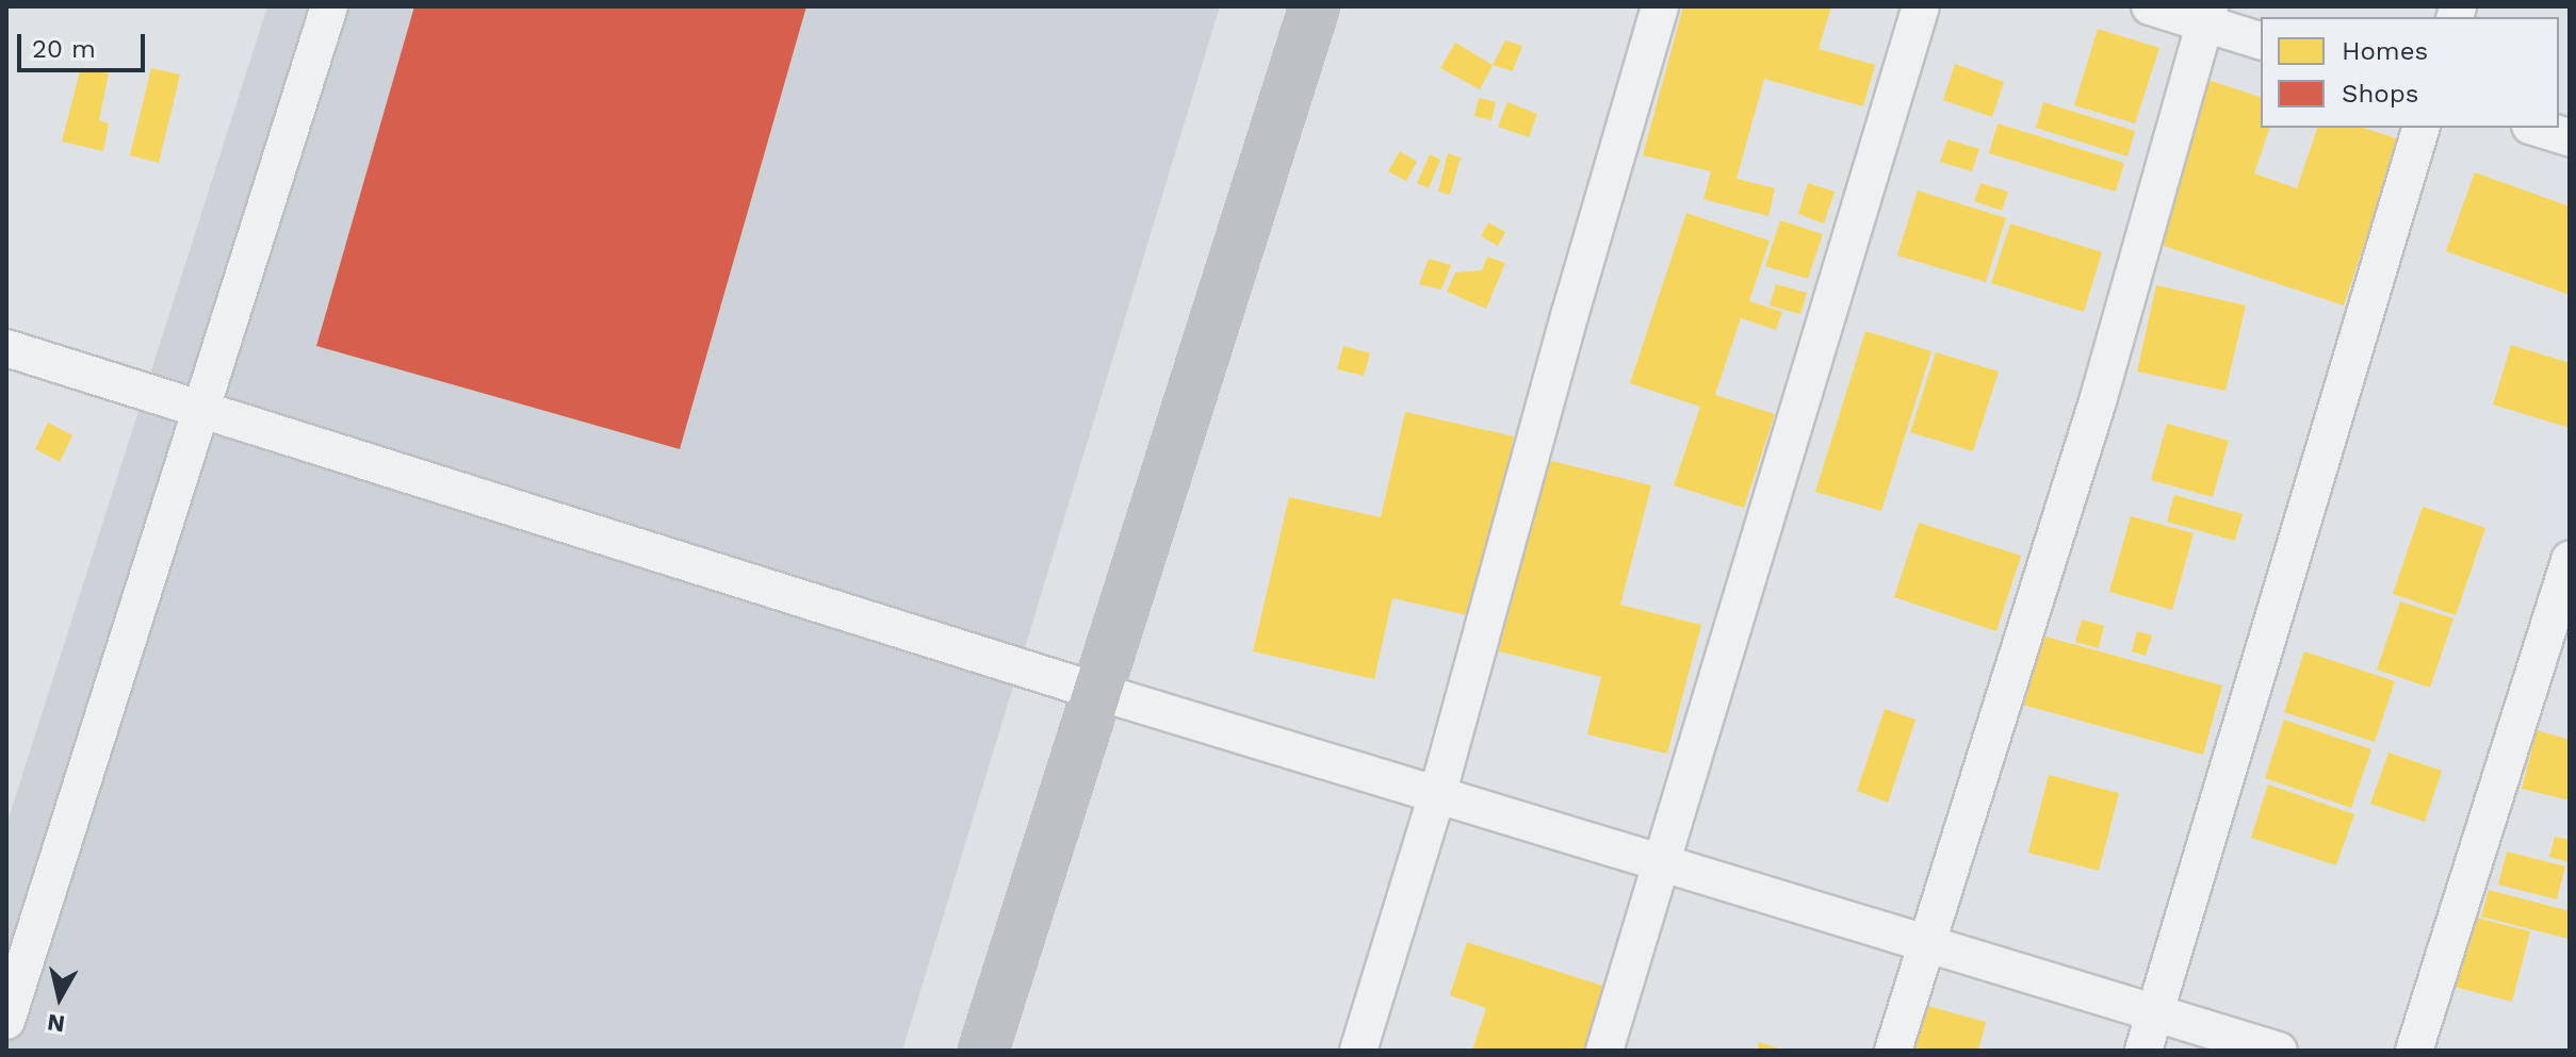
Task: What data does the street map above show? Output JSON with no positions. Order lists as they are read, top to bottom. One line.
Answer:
{"legend":["Homes","Shops"],"scale_bar":"20 m","north":"bottom"}
